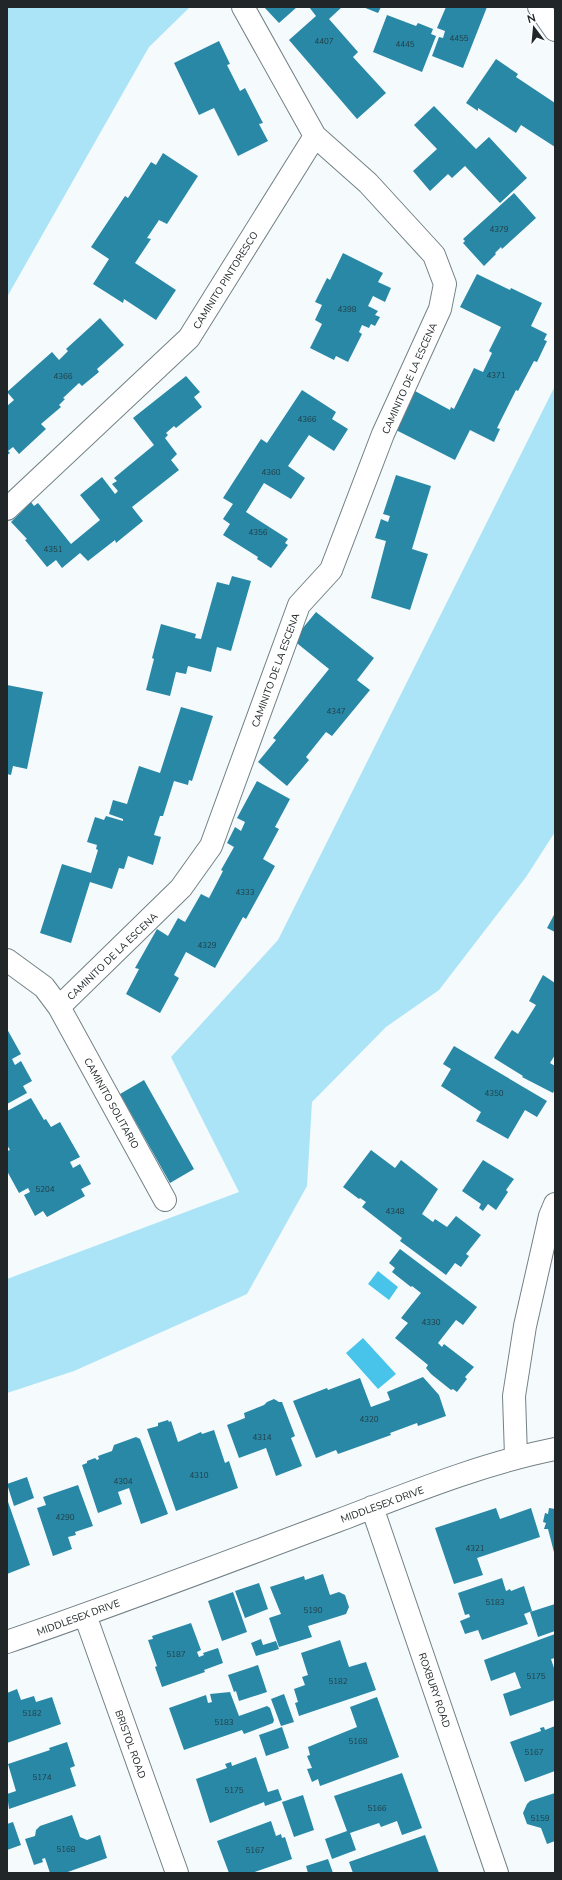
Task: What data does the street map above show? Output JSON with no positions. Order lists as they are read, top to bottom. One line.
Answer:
{"streets":{"street":["CAMINITO PINTORESCO","CAMINITO DE LA ESCENA","CAMINITO SOLITARIO","MIDDLESEX DRIVE","ROXBURY ROAD","BRISTOL ROAD"]},"crossings":[["CAMINITO PINTORESCO","CAMINITO DE LA ESCENA"],["CAMINITO DE LA ESCENA","CAMINITO SOLITARIO"],["MIDDLESEX DRIVE","ROXBURY ROAD"],["MIDDLESEX DRIVE","BRISTOL ROAD"]],"house_numbers":["4455","4407","4445","4379","4398","4371","4366","4366","4360","4356","4351","4347","4333","4329","4350","5204","4348","4330","4320","4314","4310","4304","4290","4321","5183","5190","5187","5175","5182","5182","5183","5168","5167","5174","5175","5166","5159","5168","5167"],"north":"top"}
